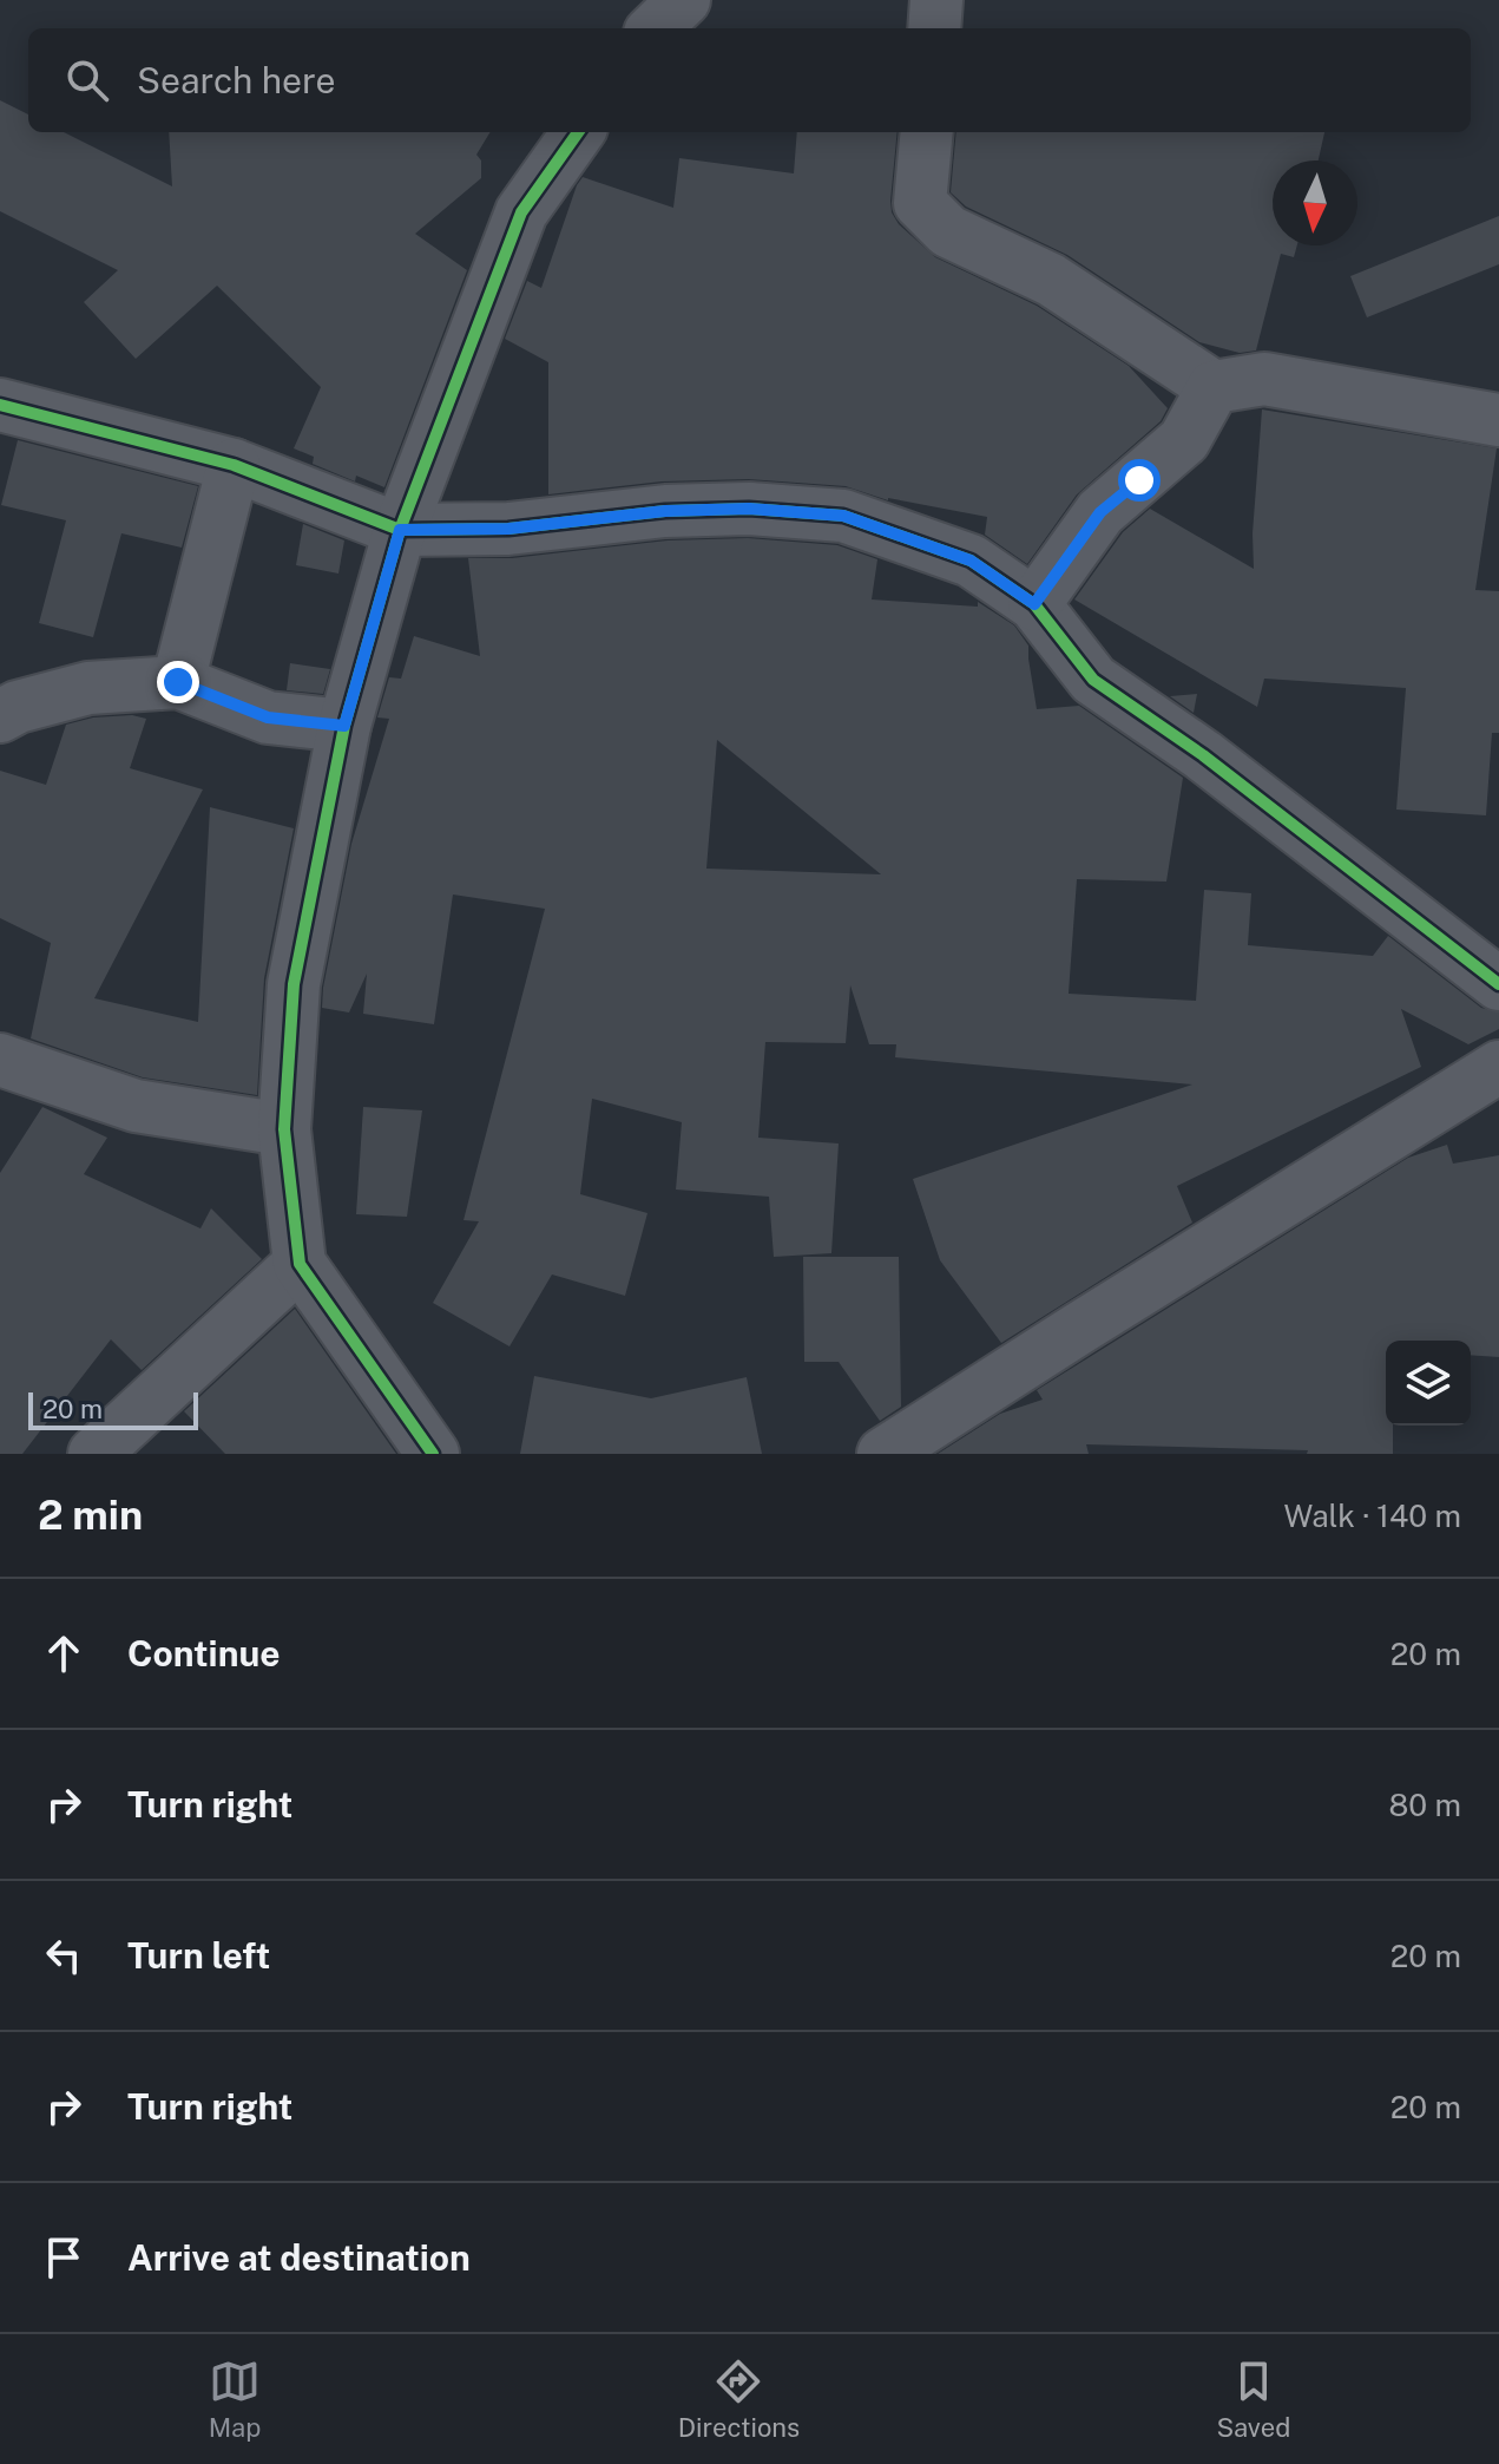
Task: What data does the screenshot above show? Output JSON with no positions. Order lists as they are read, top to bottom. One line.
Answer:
{"scale_bar":"20 m","north":"bottom","page":{"search":"Search here","scale":"20 m","heading":["2 min","Walk · 140 m"],"list":[["Continue","20 m"],["Turn right","80 m"],["Turn left","20 m"],["Turn right","20 m"],"Arrive at destination"],"nav":["Map","Directions","Saved"]}}
